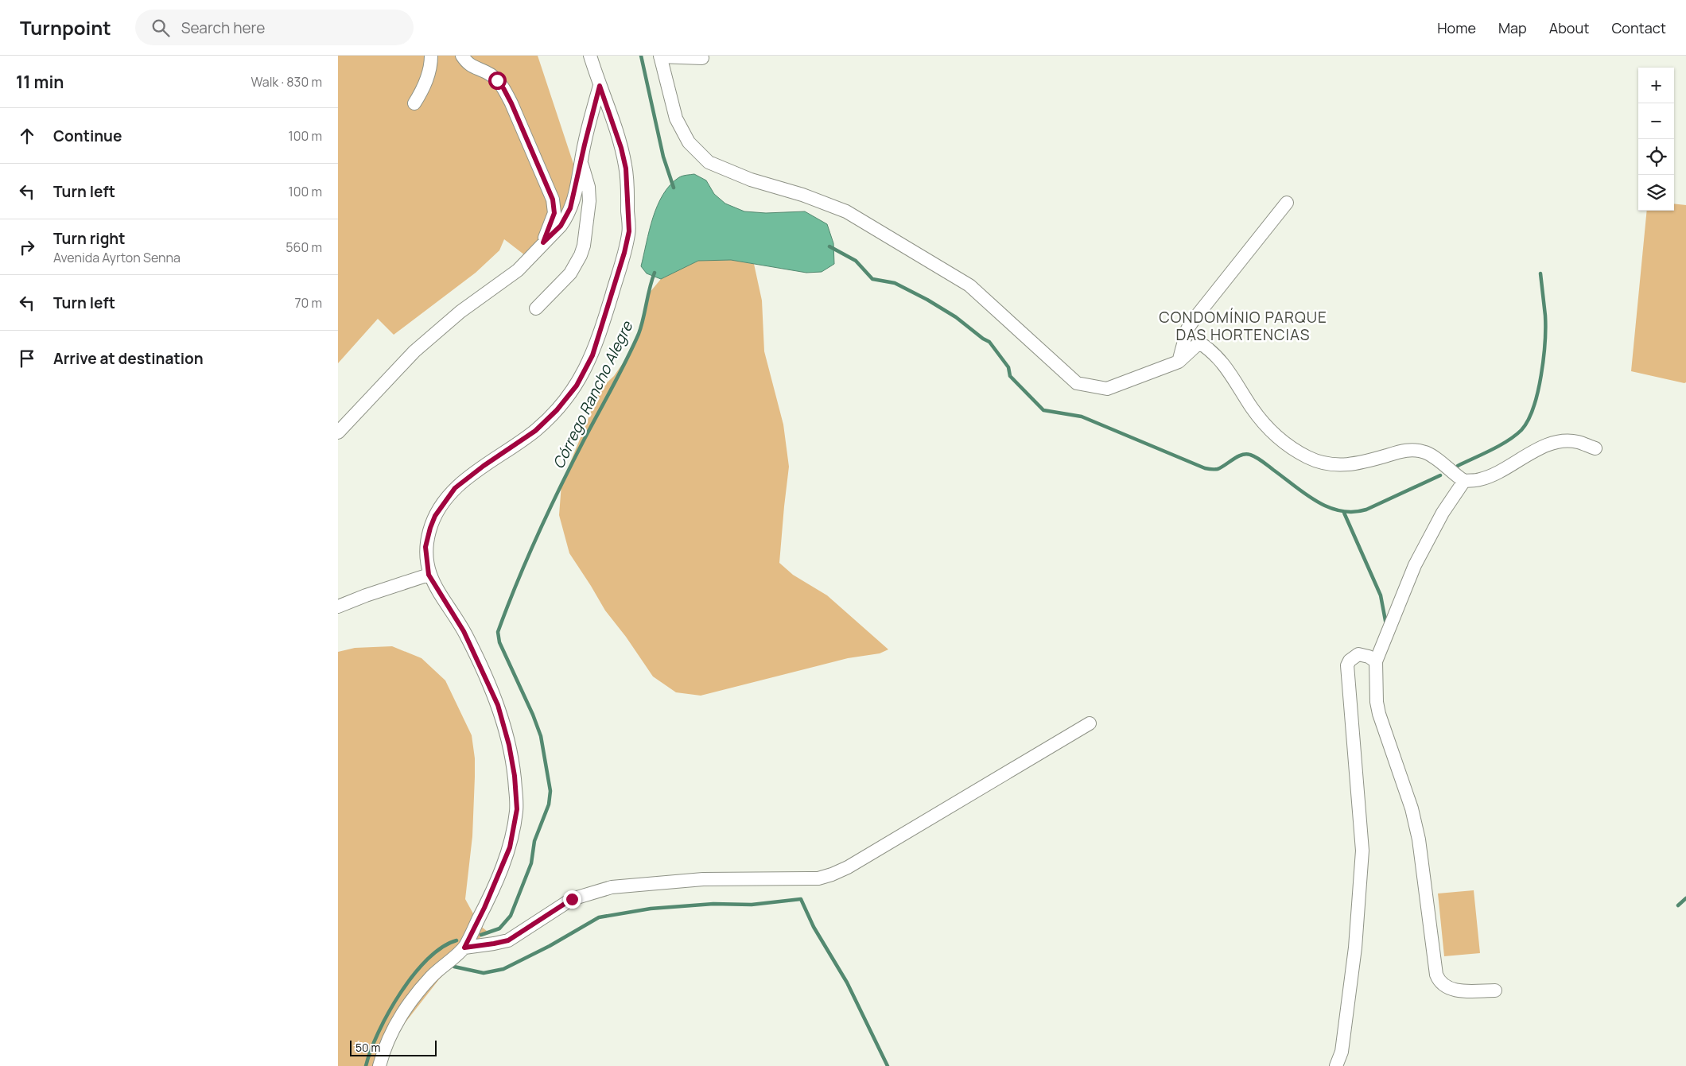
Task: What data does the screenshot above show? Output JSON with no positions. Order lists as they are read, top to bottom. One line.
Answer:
{"districts":["CONDOMÍNIO PARQUE DAS HORTENCIAS"],"water":["Córrego Rancho Alegre"],"scale_bar":"50 m","page":{"header":"Turnpoint","search":"Search here","nav":["Home","Map","About","Contact"],"heading":["11 min","Walk · 830 m"],"map_buttons":["+","−"],"list":[["Continue","100 m"],["Turn left","100 m"],["Turn right","Avenida Ayrton Senna","560 m"],["Turn left","70 m"],"Arrive at destination"],"scale":"50 m"}}
